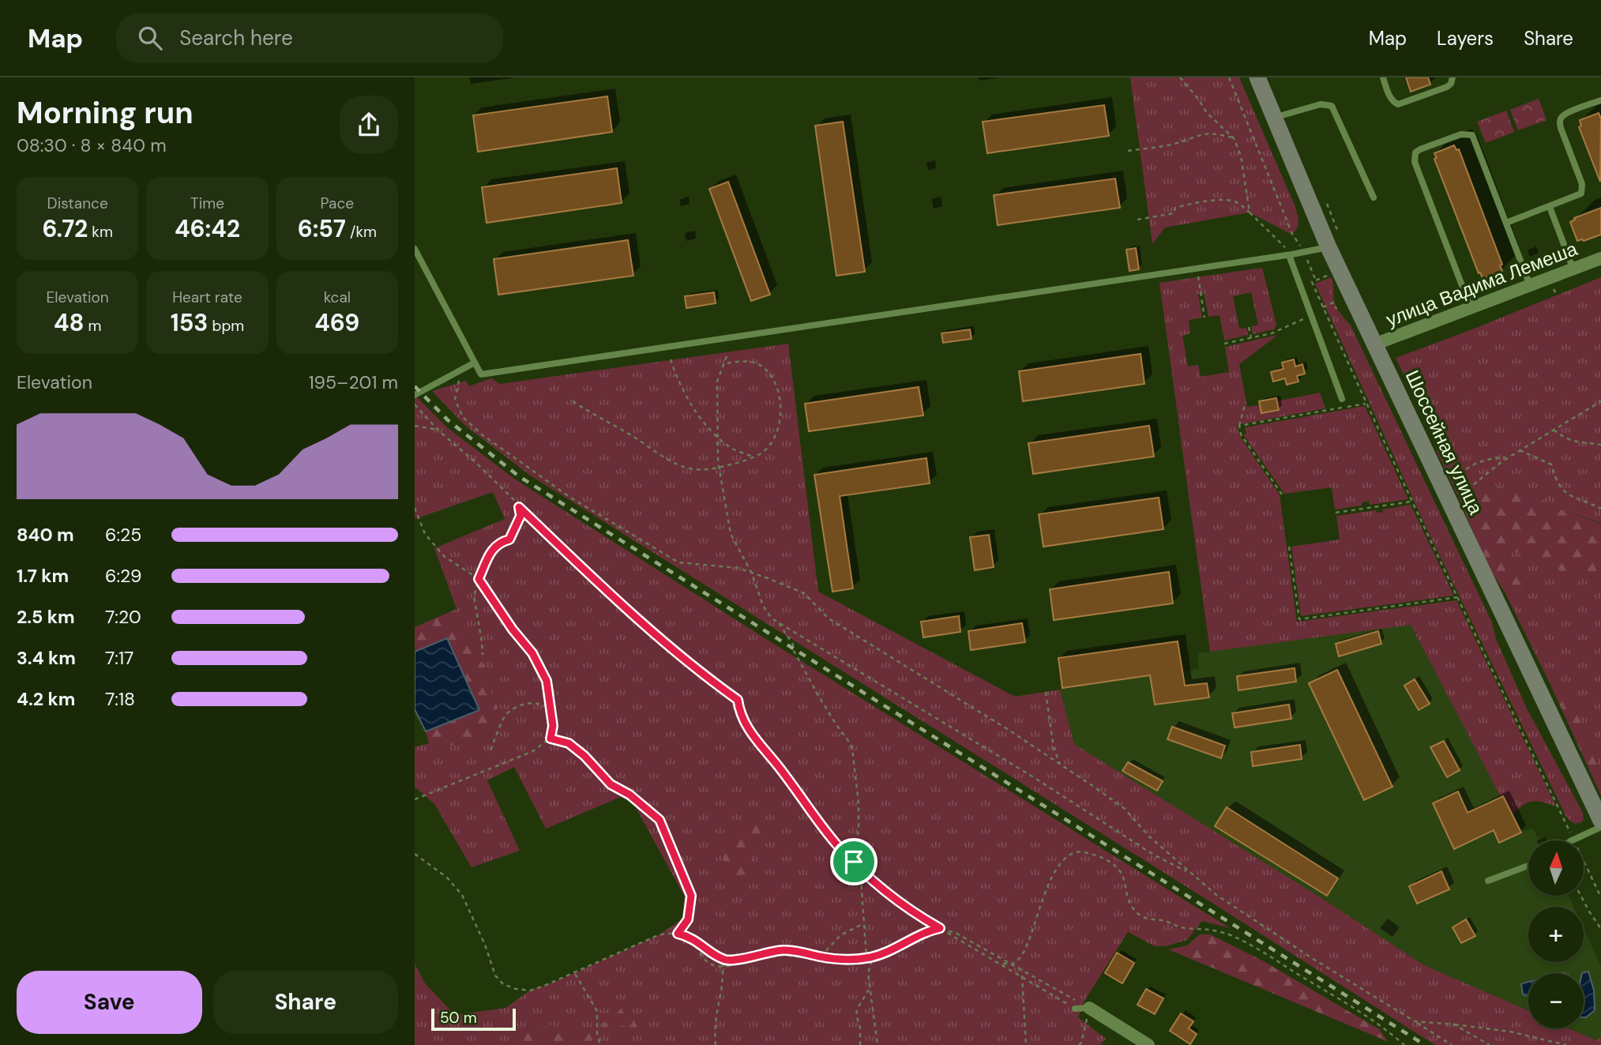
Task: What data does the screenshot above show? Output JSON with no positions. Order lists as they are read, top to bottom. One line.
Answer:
{"streets":{"main road":["Шоссейная улица"],"street":["улица Вадима Лемеша"]},"crossings":[["улица Вадима Лемеша","Шоссейная улица"]],"scale_bar":"50 m","north":"top","page":{"header":"Map","search":"Search here","nav":["Map","Layers","Share"],"heading":["Morning run","08:30 · 8 × 840 m"],"stats":[["Distance","6.72 km"],["Time","46:42"],["Pace","6:57 /km"],["Elevation","48 m"],["Heart rate","153 bpm"],["kcal","469"]],"chart":["Elevation","195–201 m"],"list":[{"name":"840 m","note":"6:25"},{"name":"1.7 km","note":"6:29"},{"name":"2.5 km","note":"7:20"},{"name":"3.4 km","note":"7:17"},{"name":"4.2 km","note":"7:18"}],"map_buttons":["+","−"],"buttons":["Save","Share"],"scale":"50 m"}}
